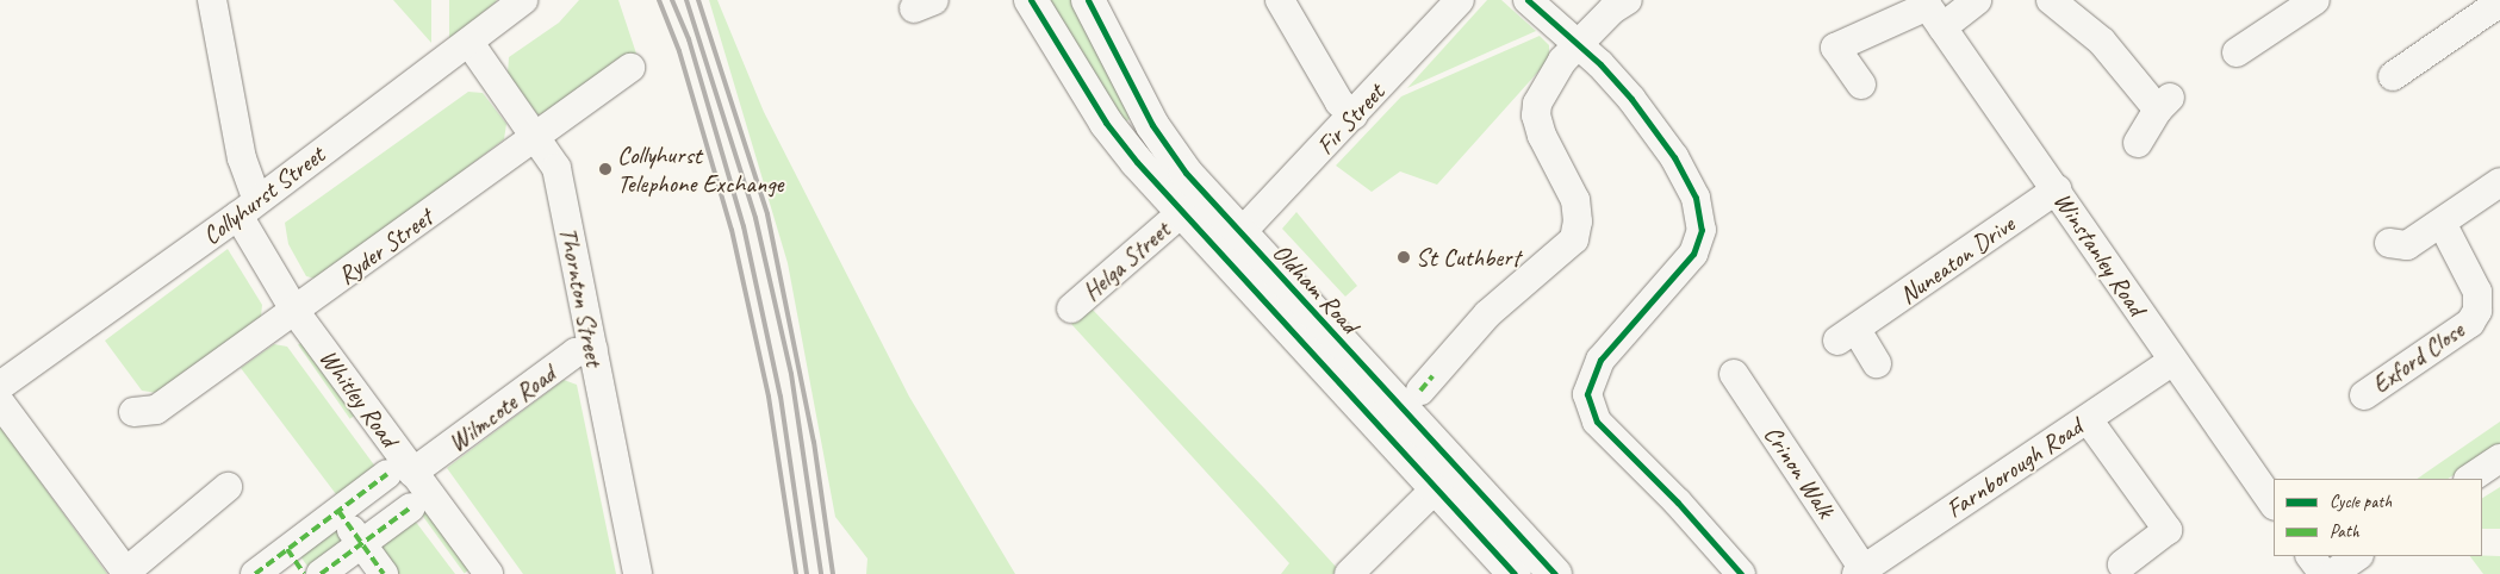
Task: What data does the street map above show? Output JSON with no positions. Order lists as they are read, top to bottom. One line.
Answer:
{"streets":{"highway":["Oldham Road"],"street":["Fir Street","Collyhurst Street","Ryder Street","Winstanley Road","Nuneaton Drive","Helga Street","Thornton Street","Exford Close","Whitley Road","Wilmcote Road","Farnborough Road","Crinon Walk"]},"crossings":[["Fir Street","Oldham Road"],["Collyhurst Street","Thornton Street"],["Collyhurst Street","Whitley Road"],["Ryder Street","Thornton Street"],["Ryder Street","Whitley Road"],["Winstanley Road","Nuneaton Drive"],["Winstanley Road","Farnborough Road"],["Helga Street","Oldham Road"],["Thornton Street","Wilmcote Road"],["Whitley Road","Wilmcote Road"],["Farnborough Road","Crinon Walk"]],"places":["Collyhurst Telephone Exchange","St Cuthbert"],"legend":["Cycle path","Path"]}
